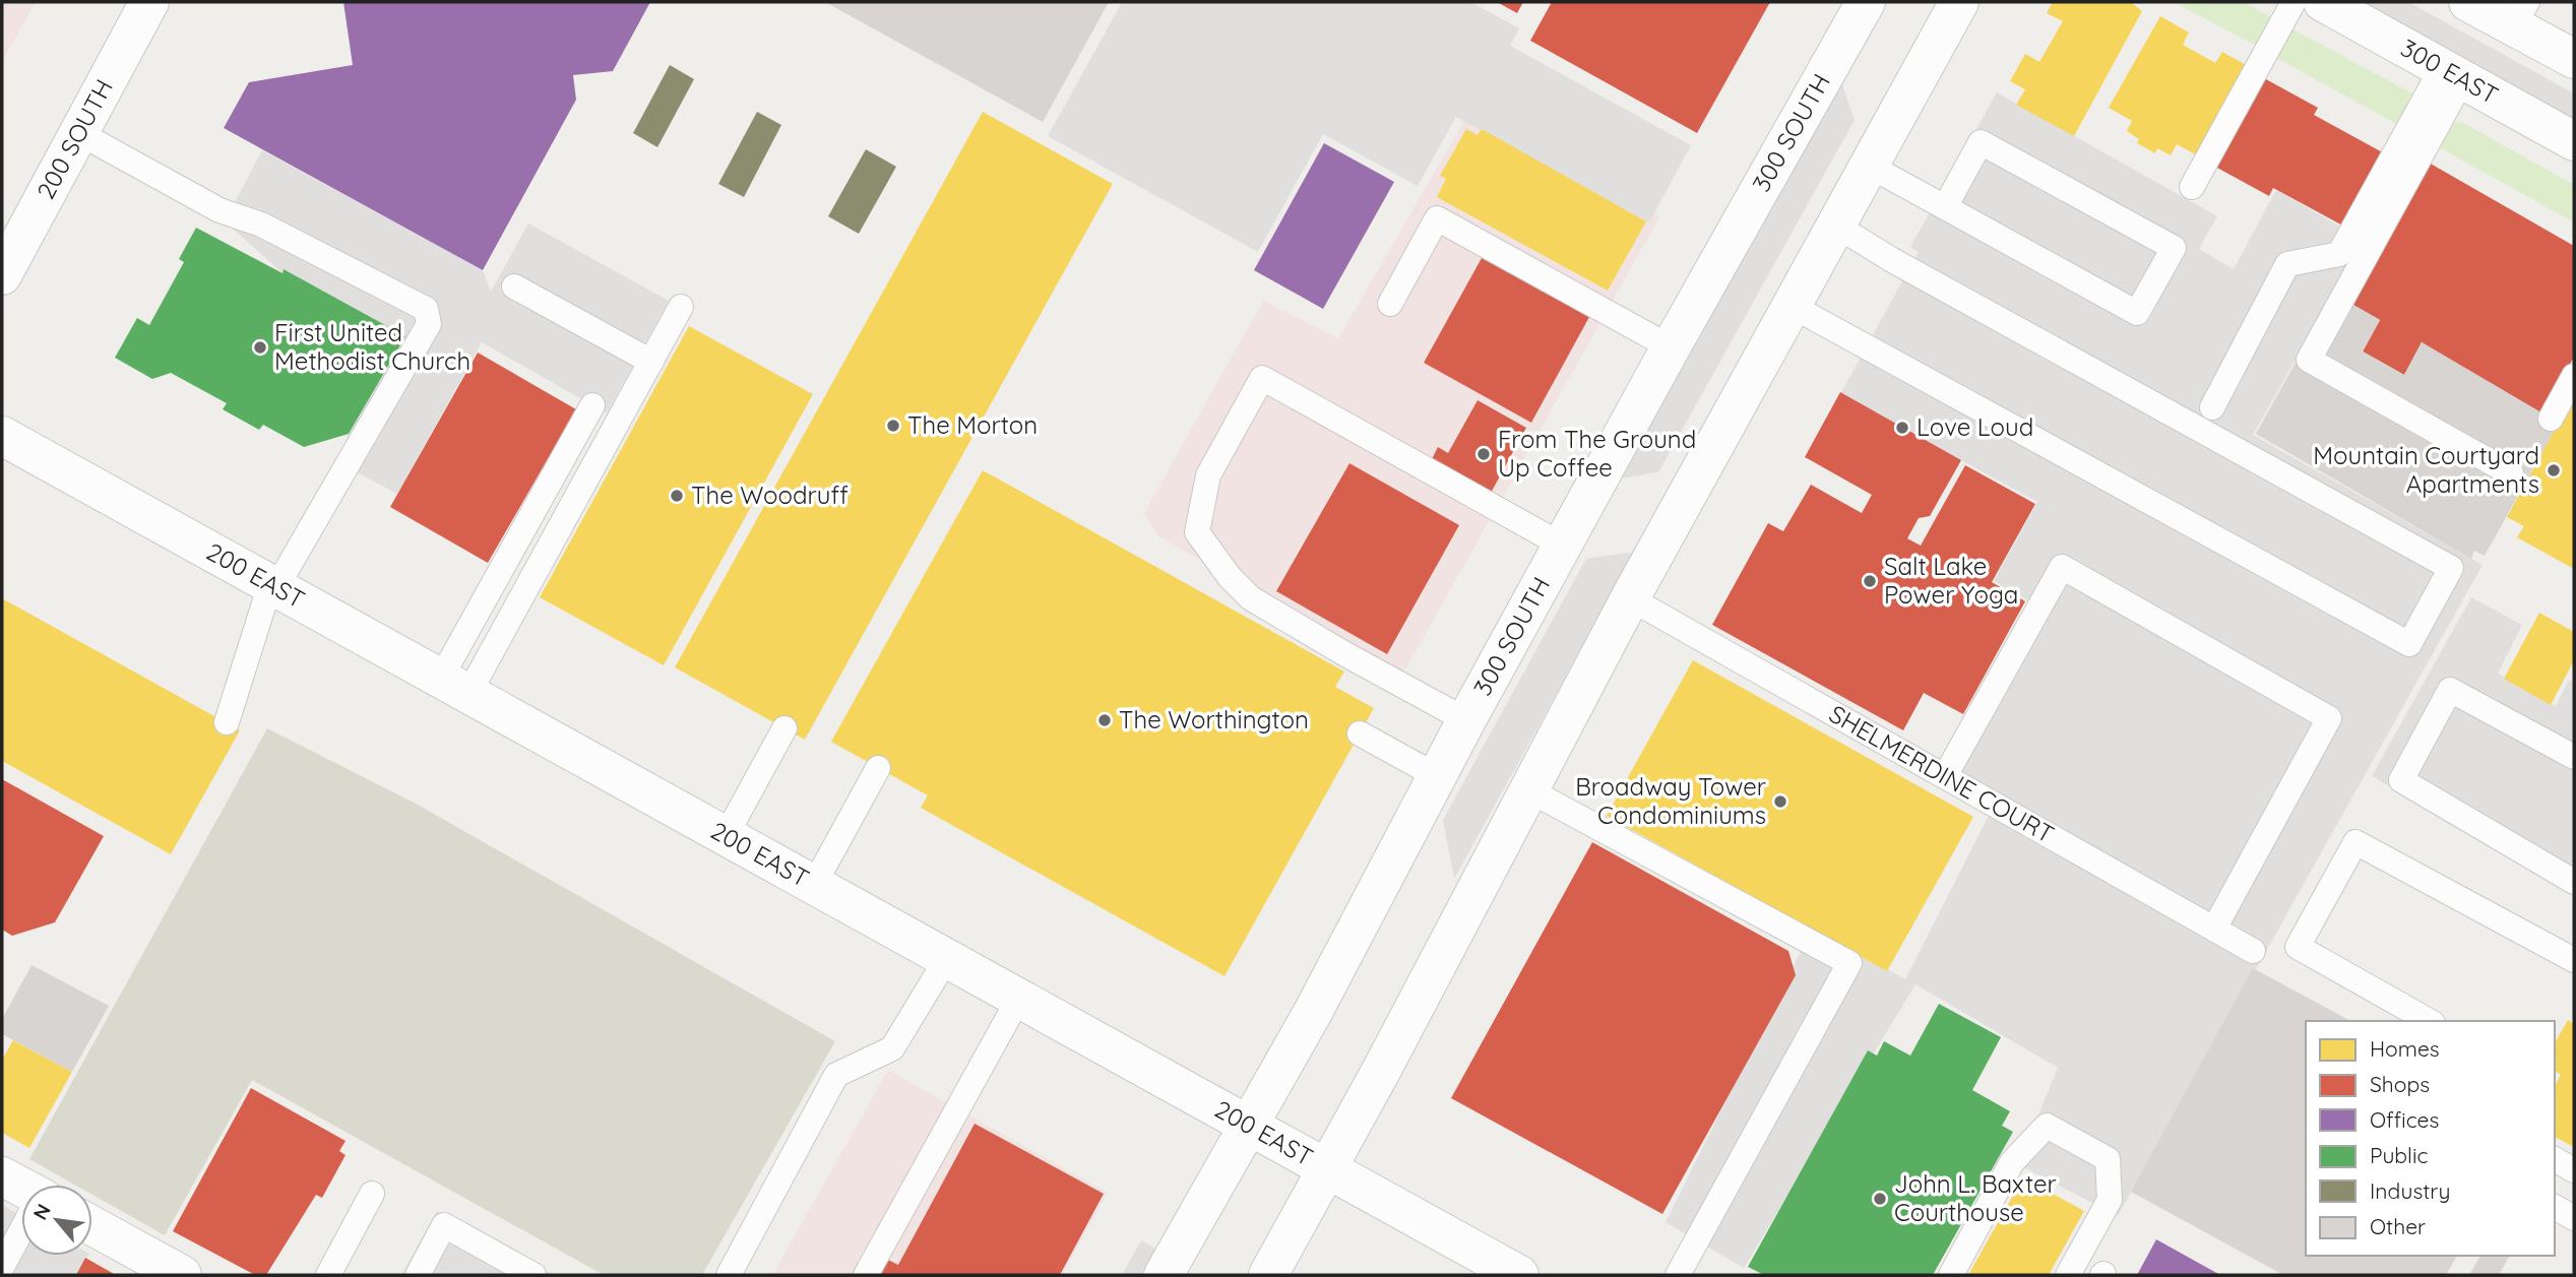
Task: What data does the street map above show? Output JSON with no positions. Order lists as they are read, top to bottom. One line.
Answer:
{"streets":{"street":["300 EAST","300 SOUTH","200 SOUTH","200 EAST"],"lane":["SHELMERDINE COURT"]},"crossings":[["300 SOUTH","200 EAST"]],"places":["First United Methodist Church","The Morton","Love Loud","From The Ground Up Coffee","Mountain Courtyard Apartments","The Woodruff","Salt Lake Power Yoga","The Worthington","Broadway Tower Condominiums","John L. Baxter Courthouse"],"legend":["Homes","Shops","Offices","Public","Industry","Other"],"north":"top left"}
